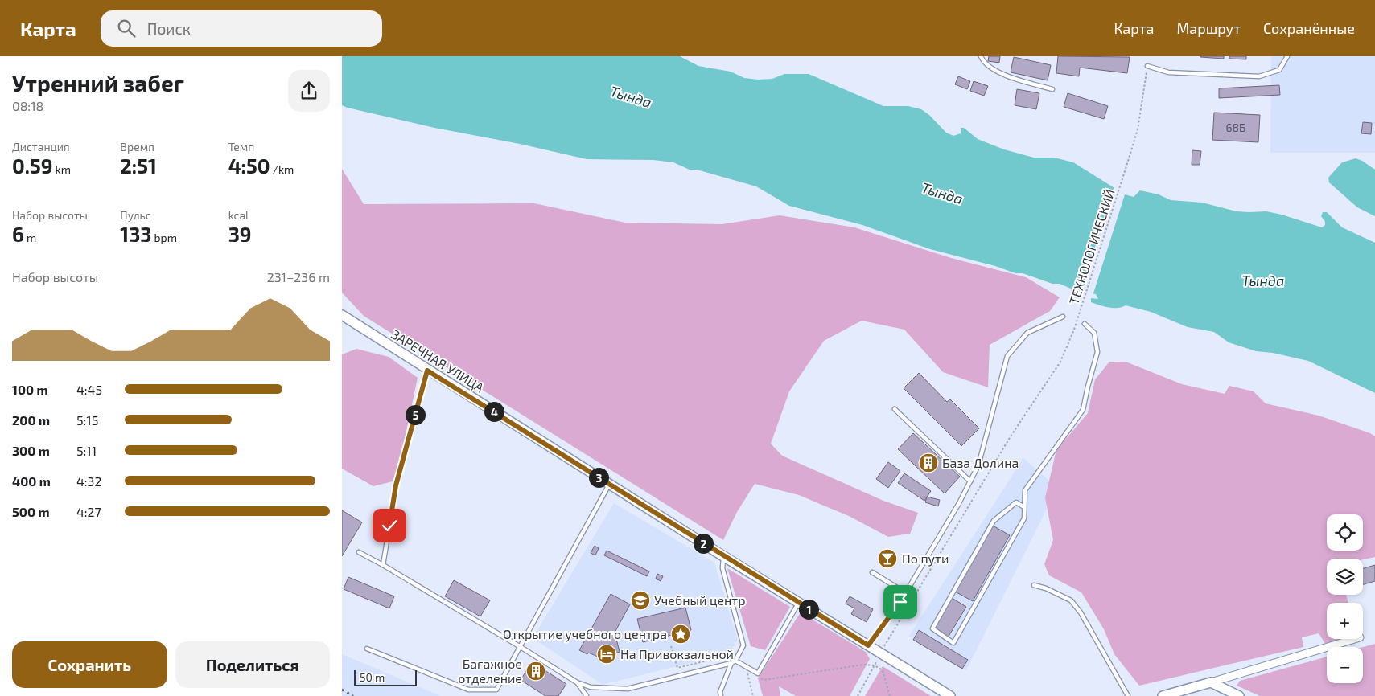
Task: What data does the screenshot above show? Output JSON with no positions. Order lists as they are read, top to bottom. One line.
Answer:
{"streets":{"street":["ЗАРЕЧНАЯ УЛИЦА"],"path":["ТЕХНОЛОГИЧЕСКИЙ"]},"crossings":[["ТЕХНОЛОГИЧЕСКИЙ","ЗАРЕЧНАЯ УЛИЦА"]],"water":["Тында"],"places":{"building":["База Долина","Багажное отделение"],"bar":["По пути"],"school or university":["Учебный центр"],"place":["Открытие учебного центра"],"hotel":["На Привокзальной"]},"house_numbers":["68Б"],"scale_bar":"50 m","page":{"header":"Карта","search":"Поиск","nav":["Карта","Маршрут","Сохранённые"],"heading":["Утренний забег","08:18"],"stats":[["Дистанция","0.59 km"],["Время","2:51"],["Темп","4:50 /km"],["Набор высоты","6 m"],["Пульс","133 bpm"],["kcal","39"]],"chart":["Набор высоты","231–236 m"],"list":[{"name":"100 m","note":"4:45"},{"name":"200 m","note":"5:15"},{"name":"300 m","note":"5:11"},{"name":"400 m","note":"4:32"},{"name":"500 m","note":"4:27"}],"pins":["4","5","3","2","1"],"map_buttons":["+","−"],"buttons":["Сохранить","Поделиться"],"scale":"50 m"}}
